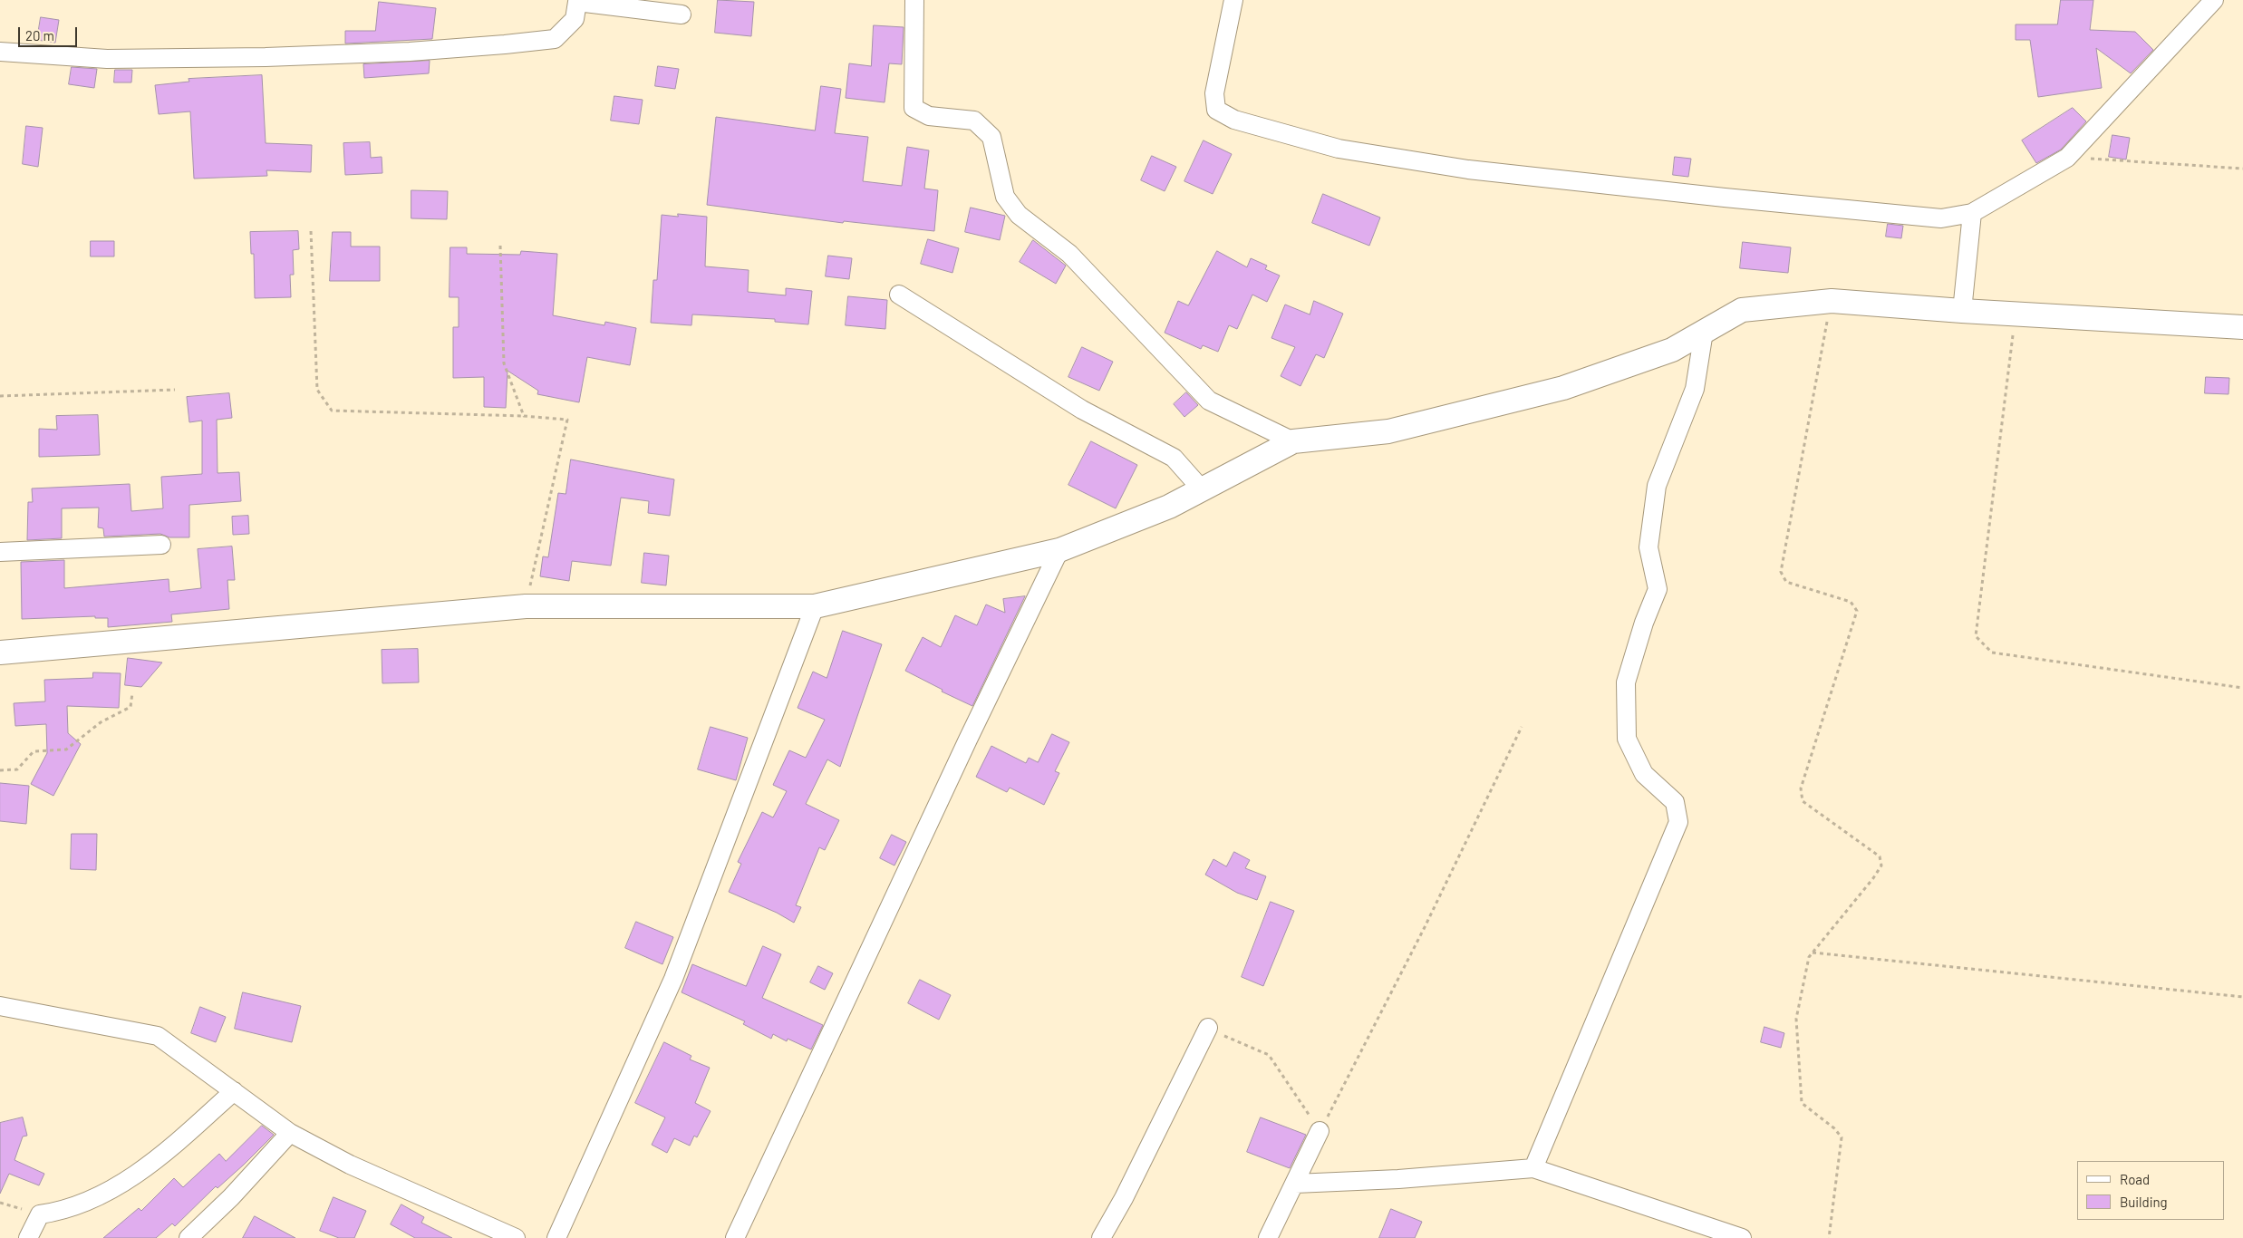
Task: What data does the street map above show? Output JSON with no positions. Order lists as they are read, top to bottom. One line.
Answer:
{"legend":["Road","Building"],"scale_bar":"20 m"}
